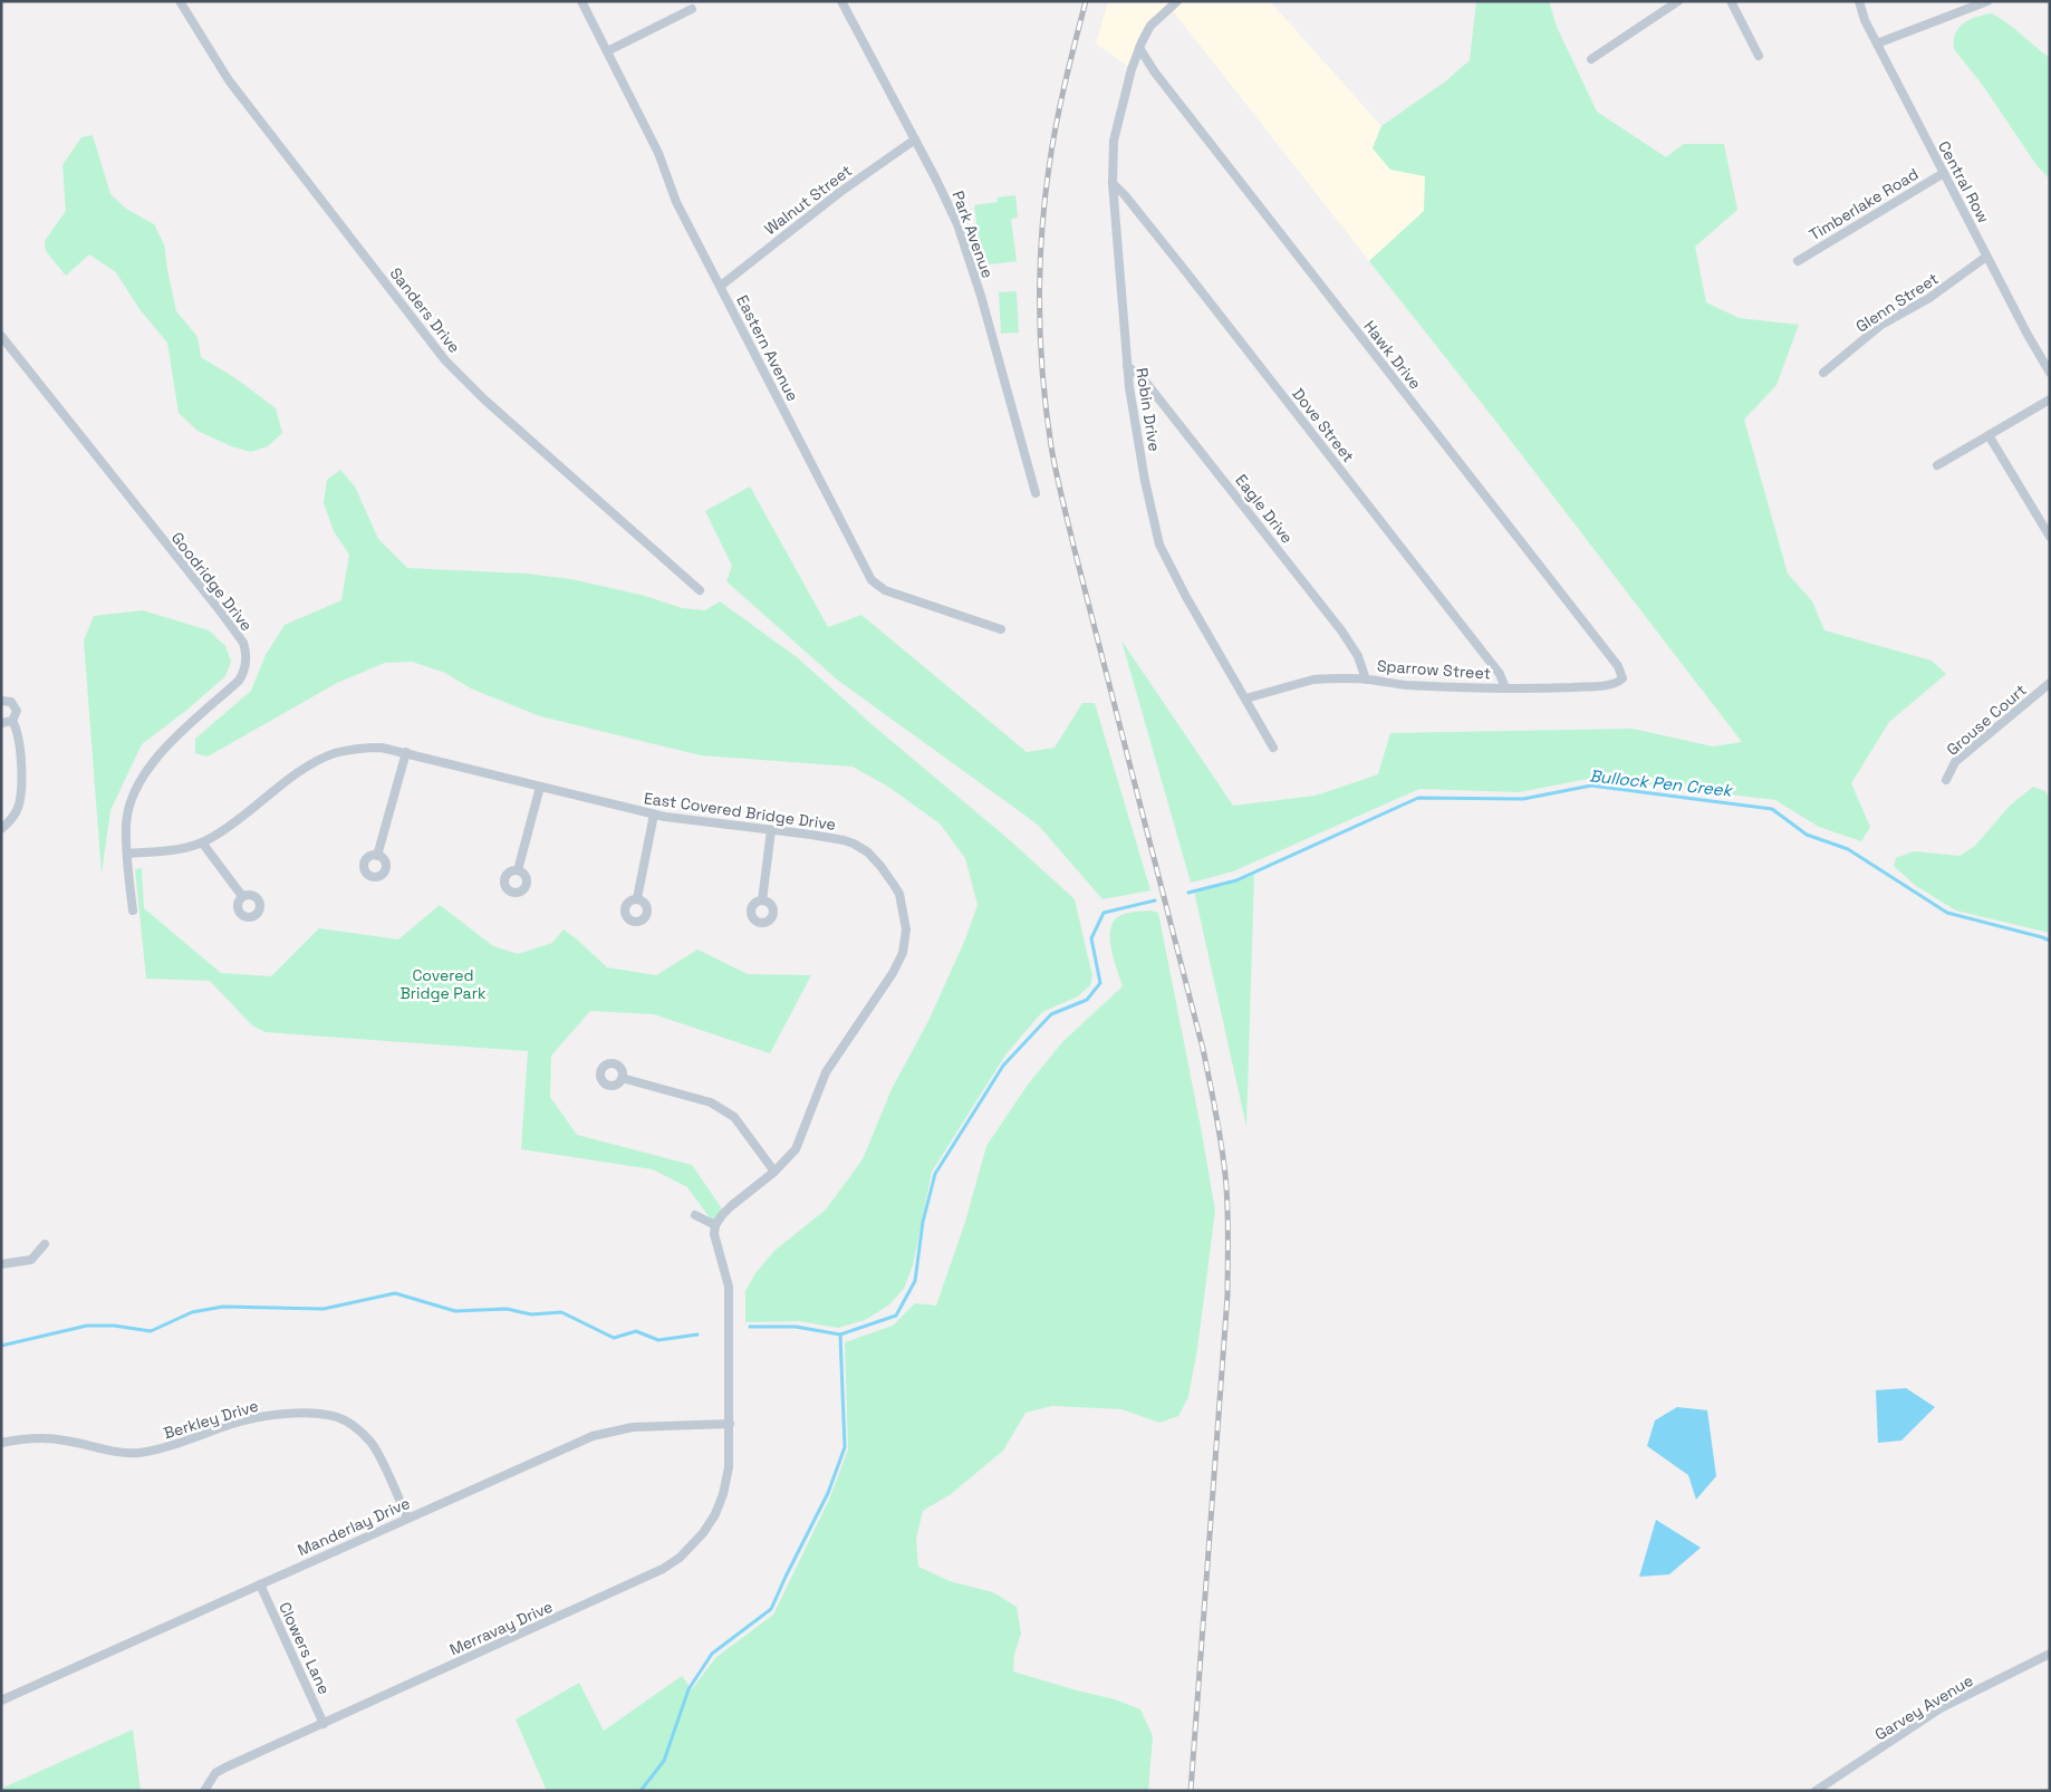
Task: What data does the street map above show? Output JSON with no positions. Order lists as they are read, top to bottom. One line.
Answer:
{"streets":{"street":["Central Row","Walnut Street","Timberlake Road","Park Avenue","Glenn Street","Sanders Drive","Eastern Avenue","Hawk Drive","Robin Drive","Dove Street","Eagle Drive","Goodridge Drive","Sparrow Street","Grouse Court","East Covered Bridge Drive","Berkley Drive","Manderlay Drive","Merravay Drive","Clowers Lane","Garvey Avenue"]},"crossings":[["Central Row","Timberlake Road"],["Central Row","Glenn Street"],["Walnut Street","Park Avenue"],["Walnut Street","Eastern Avenue"],["Hawk Drive","Robin Drive"],["Hawk Drive","Sparrow Street"],["Robin Drive","Dove Street"],["Robin Drive","Eagle Drive"],["Robin Drive","Sparrow Street"],["Dove Street","Sparrow Street"],["Eagle Drive","Sparrow Street"],["Goodridge Drive","East Covered Bridge Drive"],["Berkley Drive","Manderlay Drive"],["Manderlay Drive","Merravay Drive"],["Manderlay Drive","Clowers Lane"],["Merravay Drive","Clowers Lane"]],"water":["Bullock Pen Creek"],"parks":["Covered Bridge Park"]}
